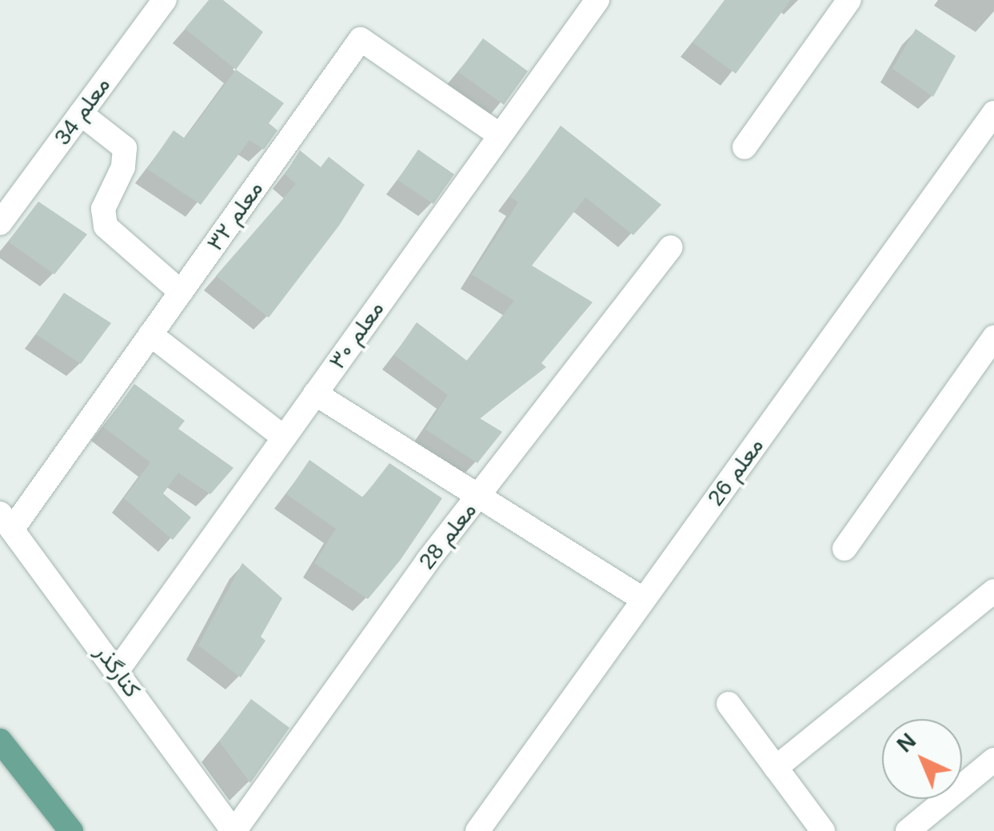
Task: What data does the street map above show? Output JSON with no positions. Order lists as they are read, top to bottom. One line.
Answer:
{"streets":{"street":["معلم 34","معلم ۳۲","معلم ۳۰","معلم 26","معلم 28","کنارگذر"]},"crossings":[["معلم ۳۲","معلم ۳۰"],["معلم ۳۲","کنارگذر"],["معلم ۳۰","کنارگذر"],["معلم 28","کنارگذر"]],"north":"top left"}
